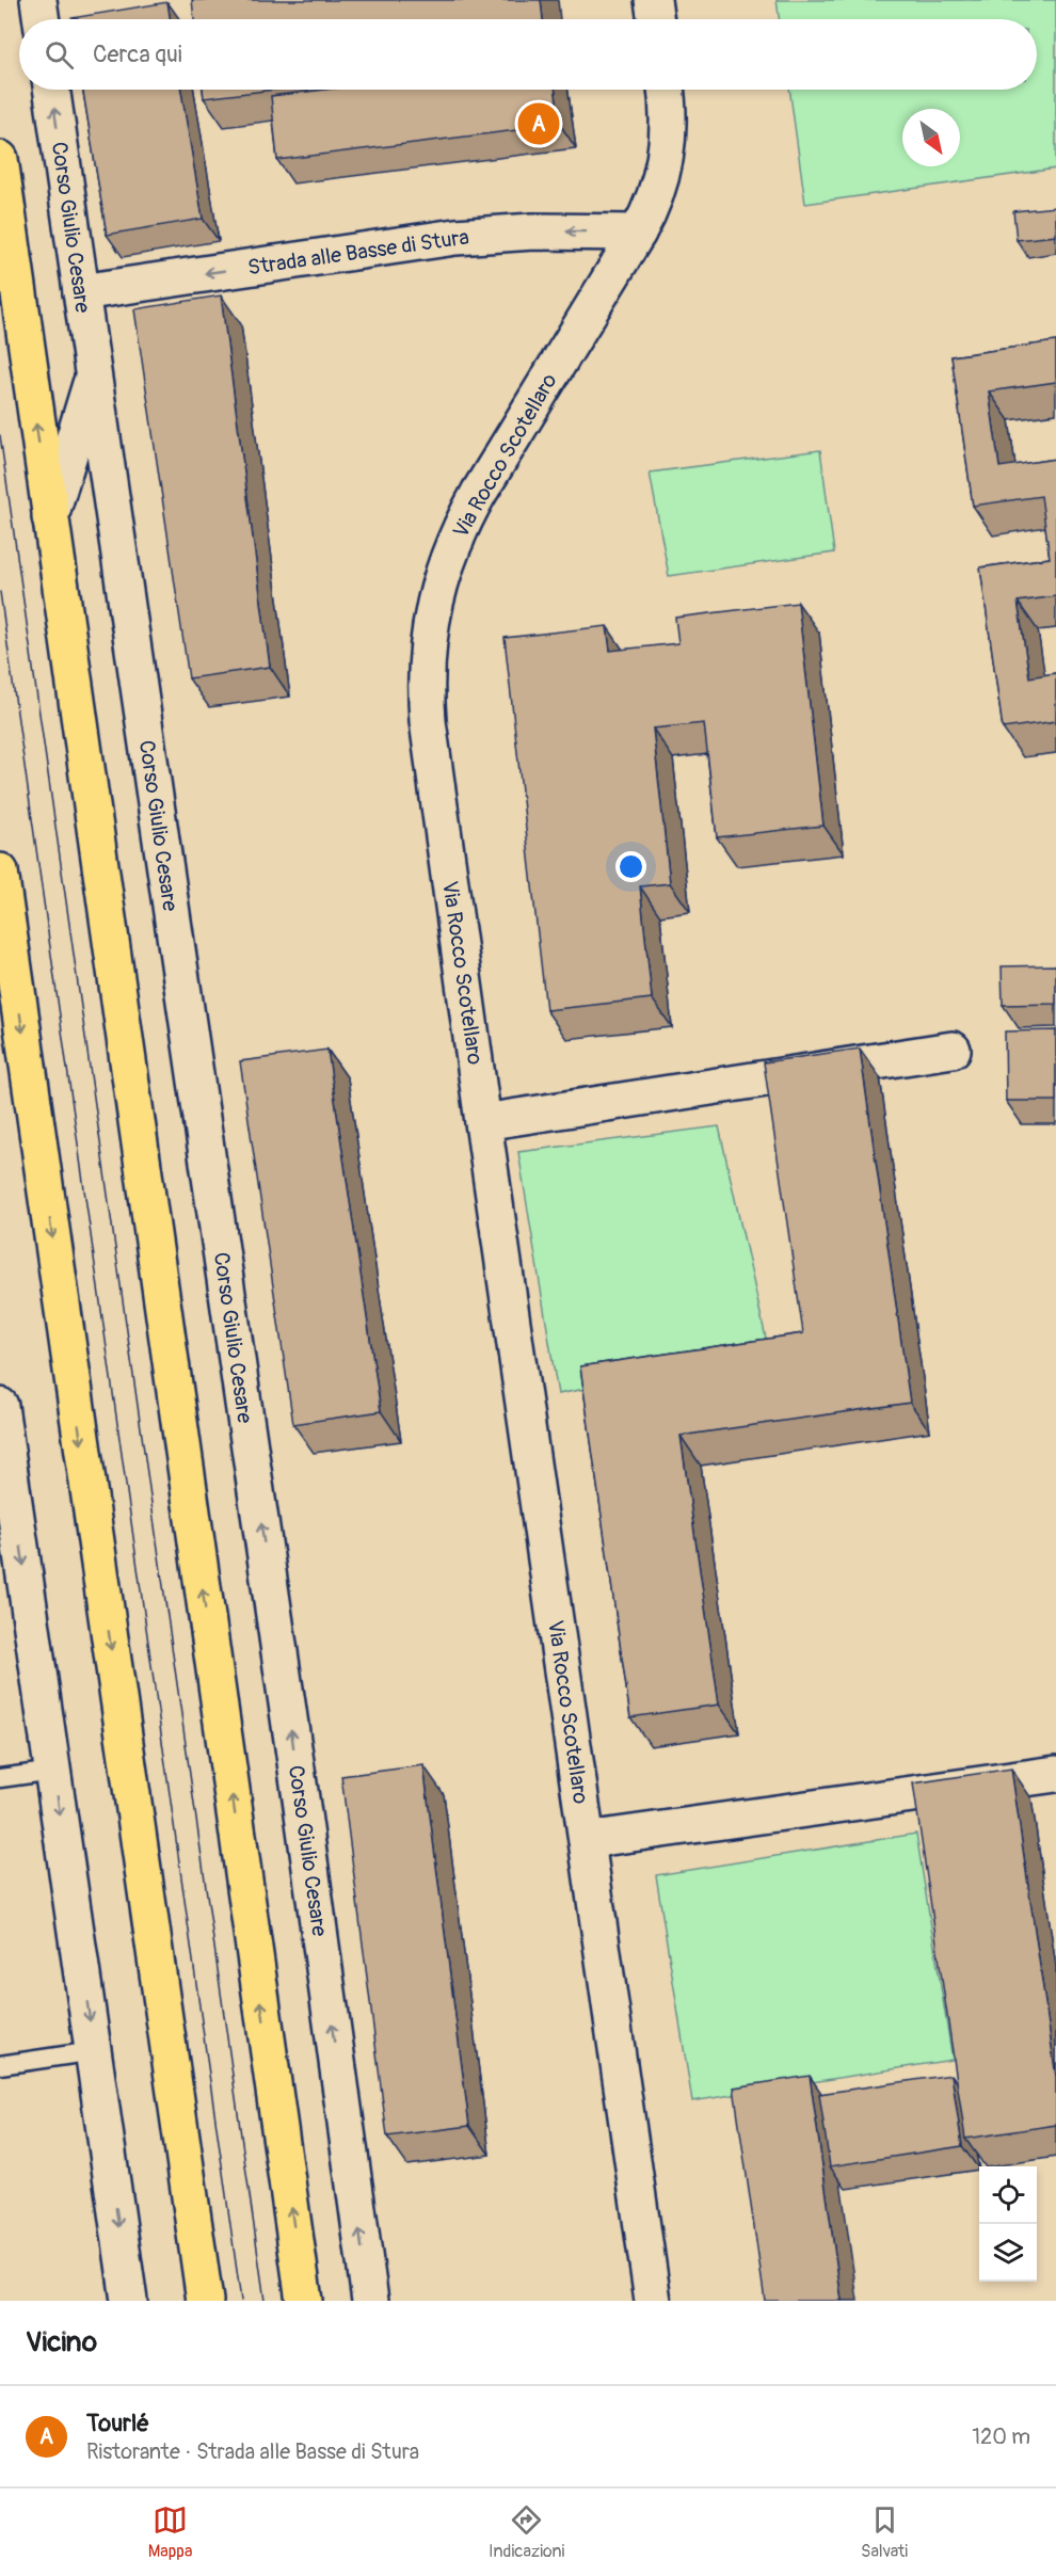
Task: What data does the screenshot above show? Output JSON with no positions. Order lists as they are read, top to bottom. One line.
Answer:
{"streets":{"main road":["Corso Giulio Cesare"],"street":["Strada alle Basse di Stura","Via Rocco Scotellaro"]},"crossings":[["Corso Giulio Cesare","Strada alle Basse di Stura"],["Strada alle Basse di Stura","Via Rocco Scotellaro"]],"one_way":["Corso Giulio Cesare","Strada alle Basse di Stura"],"north":"bottom right","page":{"search":"Cerca qui","pins":"A","heading":"Vicino","list":[{"mark":"A","name":"Tourlé","note":"Ristorante · Strada alle Basse di Stura","value":"120 m"}],"nav":["Mappa","Indicazioni","Salvati"]}}
